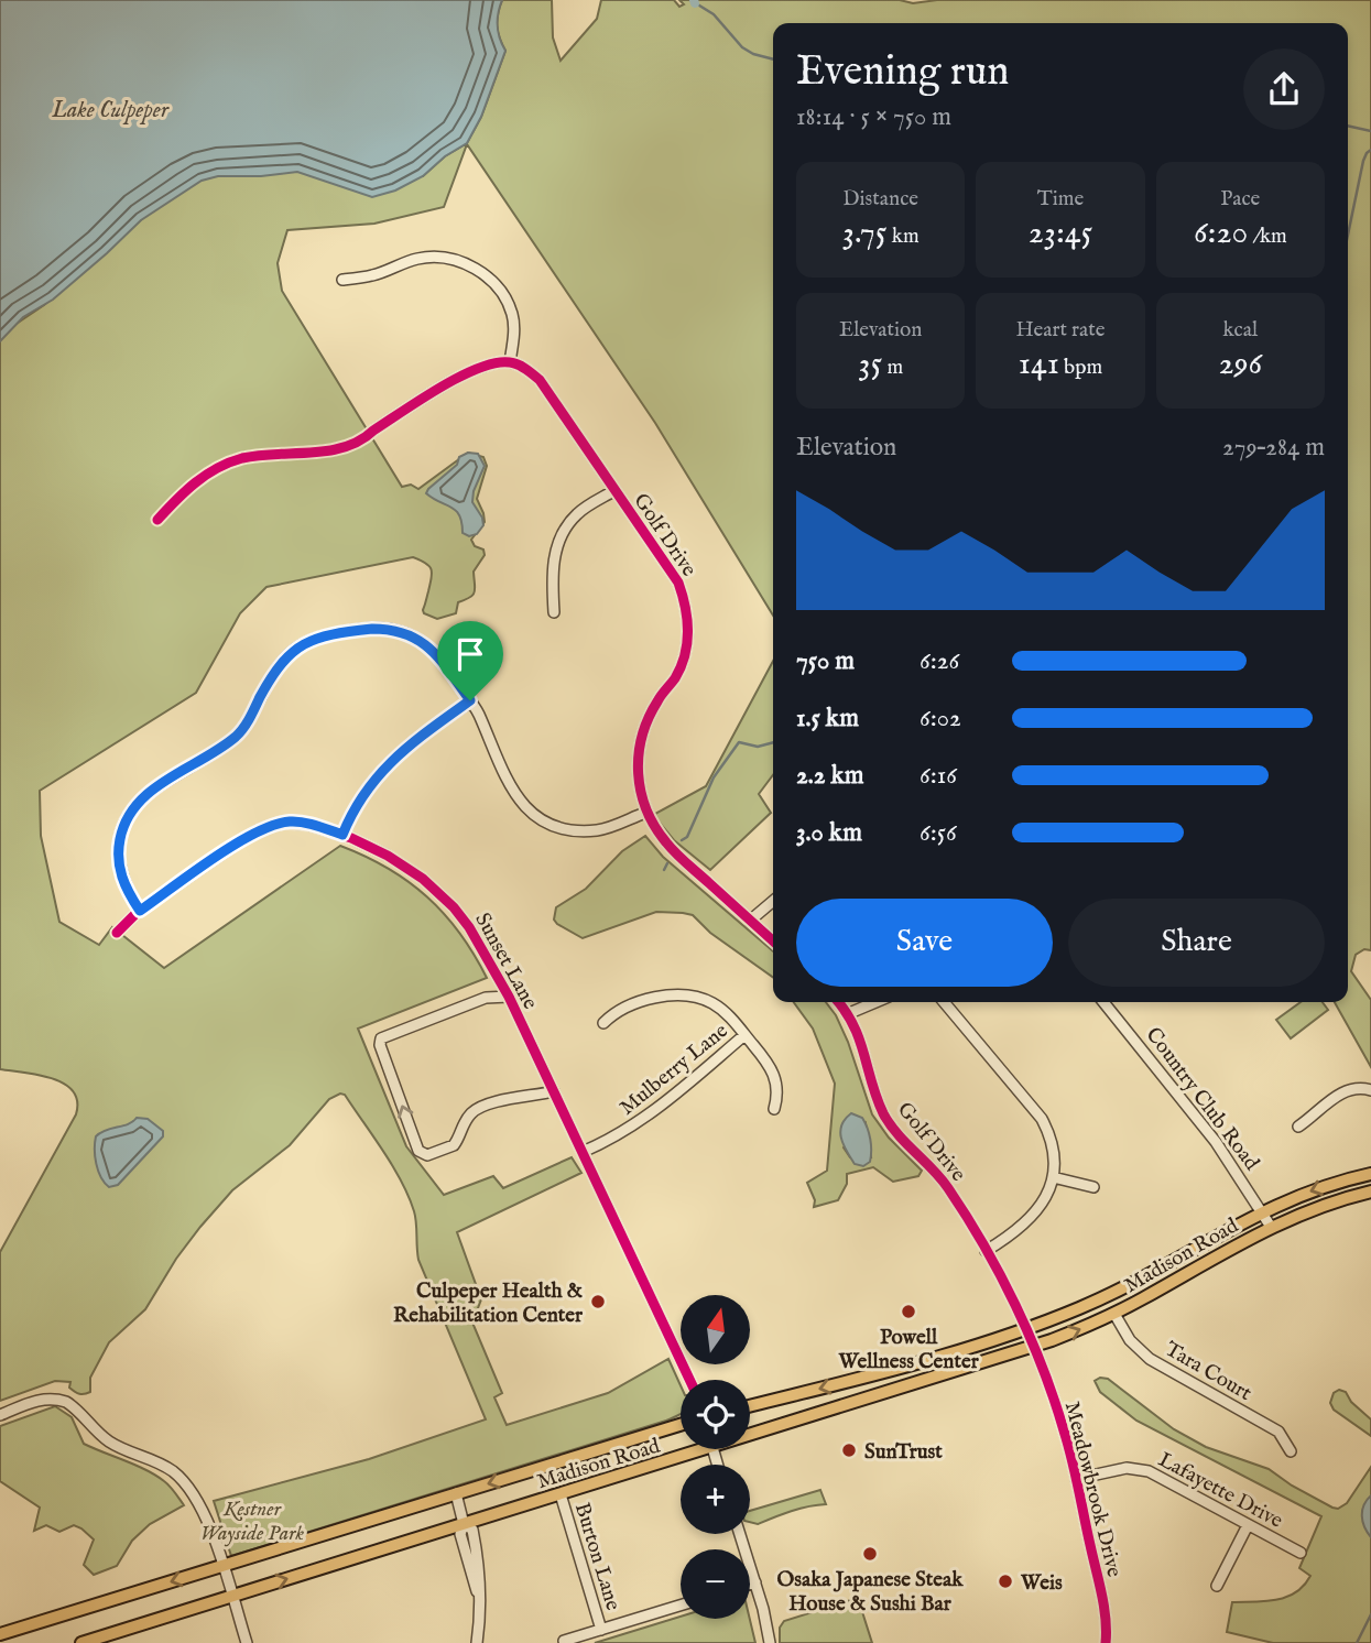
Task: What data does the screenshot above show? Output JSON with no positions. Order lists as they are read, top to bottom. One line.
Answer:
{"streets":{"main road":["Madison Road"],"street":["Golf Drive","Sunset Lane","Mulberry Lane","Country Club Road","Tara Court","Meadowbrook Drive","Lafayette Drive","Burton Lane"]},"crossings":[["Golf Drive","Madison Road"],["Golf Drive","Meadowbrook Drive"],["Sunset Lane","Mulberry Lane"],["Country Club Road","Madison Road"],["Madison Road","Tara Court"],["Madison Road","Meadowbrook Drive"],["Madison Road","Burton Lane"],["Meadowbrook Drive","Lafayette Drive"]],"water":["Lake Culpeper"],"parks":["Kestner Wayside Park"],"places":["Culpeper Health & Rehabilitation Center","Powell Wellness Center","SunTrust","Osaka Japanese Steak House & Sushi Bar","Weis"],"north":"top","page":{"heading":["Evening run","18:14 · 5 × 750 m"],"stats":[["Distance","3.75 km"],["Time","23:45"],["Pace","6:20 /km"],["Elevation","35 m"],["Heart rate","141 bpm"],["kcal","296"]],"chart":["Elevation","279–284 m"],"list":[{"name":"750 m","note":"6:26"},{"name":"1.5 km","note":"6:02"},{"name":"2.2 km","note":"6:16"},{"name":"3.0 km","note":"6:56"}],"buttons":["Save","Share"],"map_buttons":["+","−"]}}
